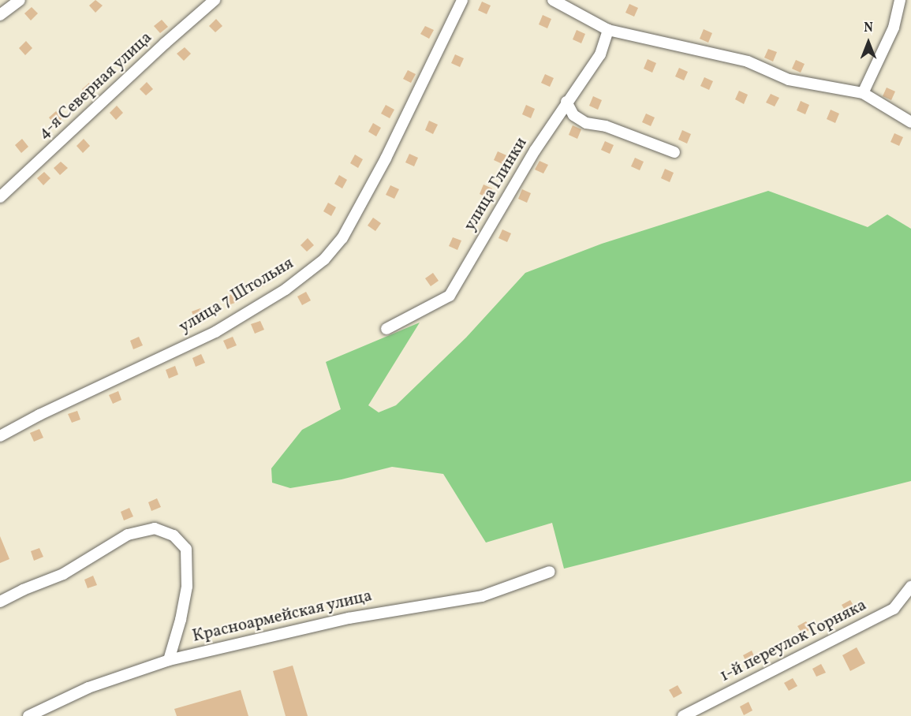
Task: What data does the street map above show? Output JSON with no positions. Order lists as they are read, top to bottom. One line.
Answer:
{"streets":{"street":["4-я Северная улица","улица Глинки","улица 7 Штольня","Красноармейская улица","1-й переулок Горняка"]},"north":"top"}
